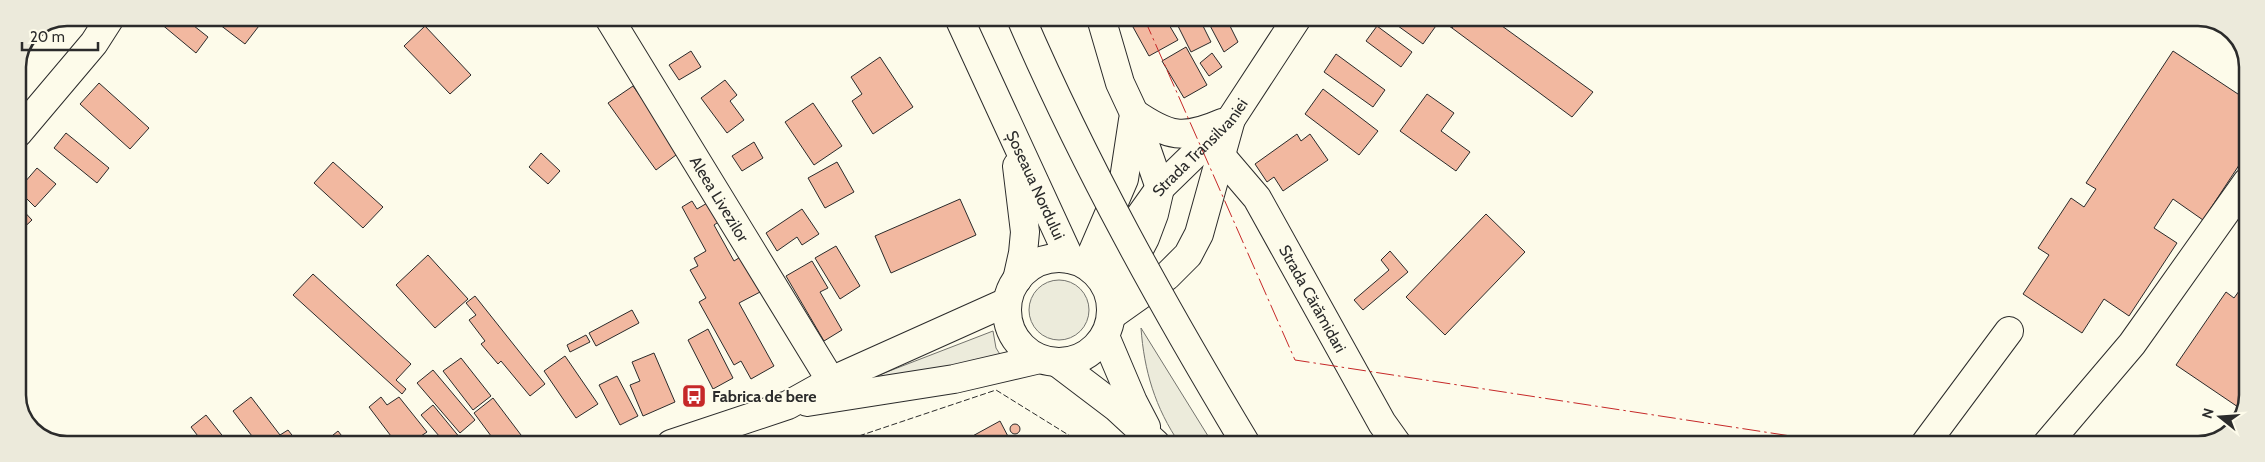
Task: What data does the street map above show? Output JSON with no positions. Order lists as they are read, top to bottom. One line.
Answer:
{"streets":{"main road":["Strada Transilvaniei","Șoseaua Nordului","Aleea Livezilor","Strada Cărămidari"]},"crossings":[["Strada Transilvaniei","Șoseaua Nordului"]],"places":{"bus stop":["Fabrica de bere"]},"scale_bar":"20 m","north":"left"}
